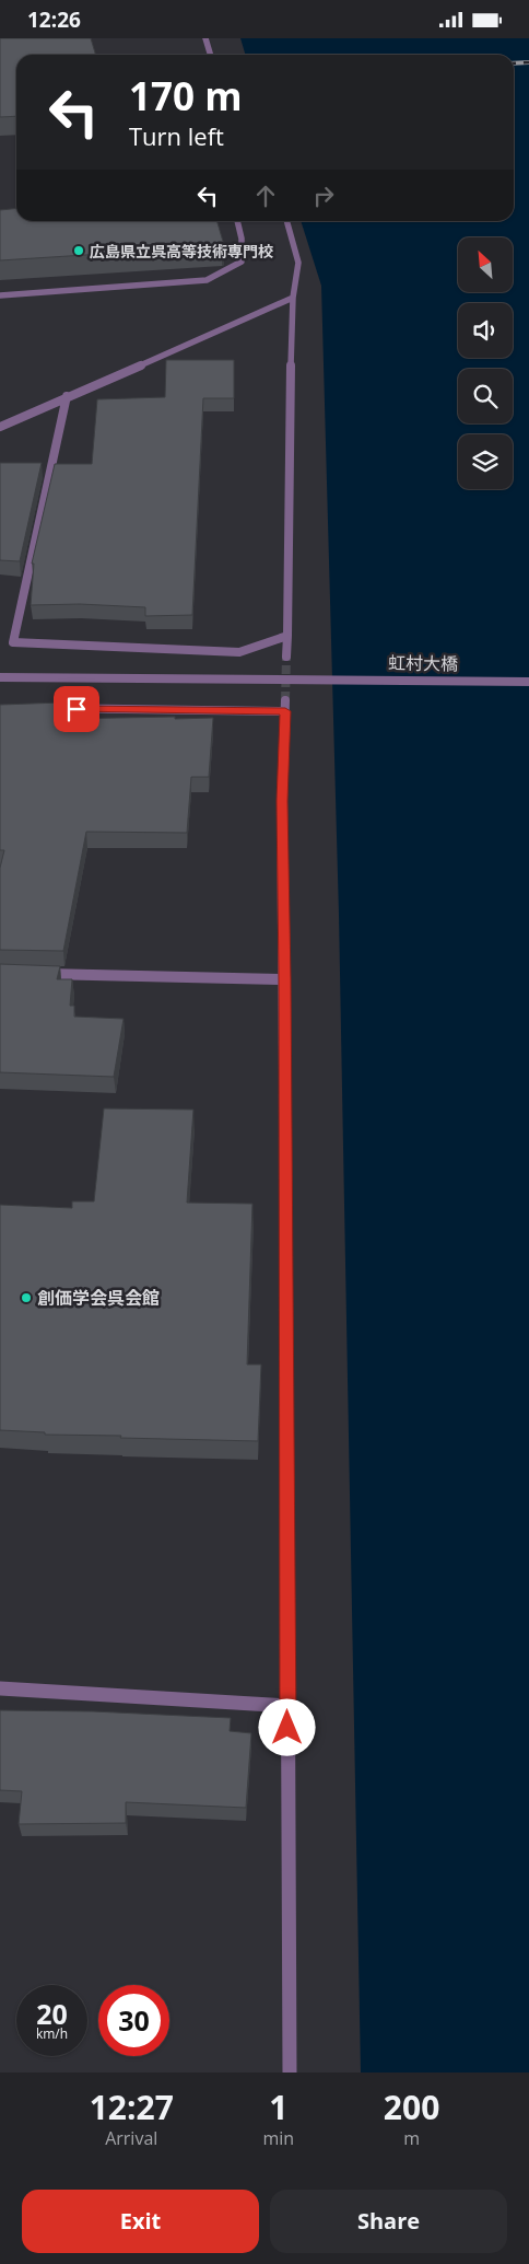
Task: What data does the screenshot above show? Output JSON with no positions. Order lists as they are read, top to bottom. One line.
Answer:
{"streets":{"street":["虹村大橋"]},"places":["広島県立呉高等技術専門校","創価学会呉会館"],"north":"top left","page":{"status":"12:26","turn":["170 m","Turn left"],"speed":"20 km/h","limit":"30","eta":["12:27","Arrival","1","min","200","m"],"buttons":["Exit","Share"]}}
